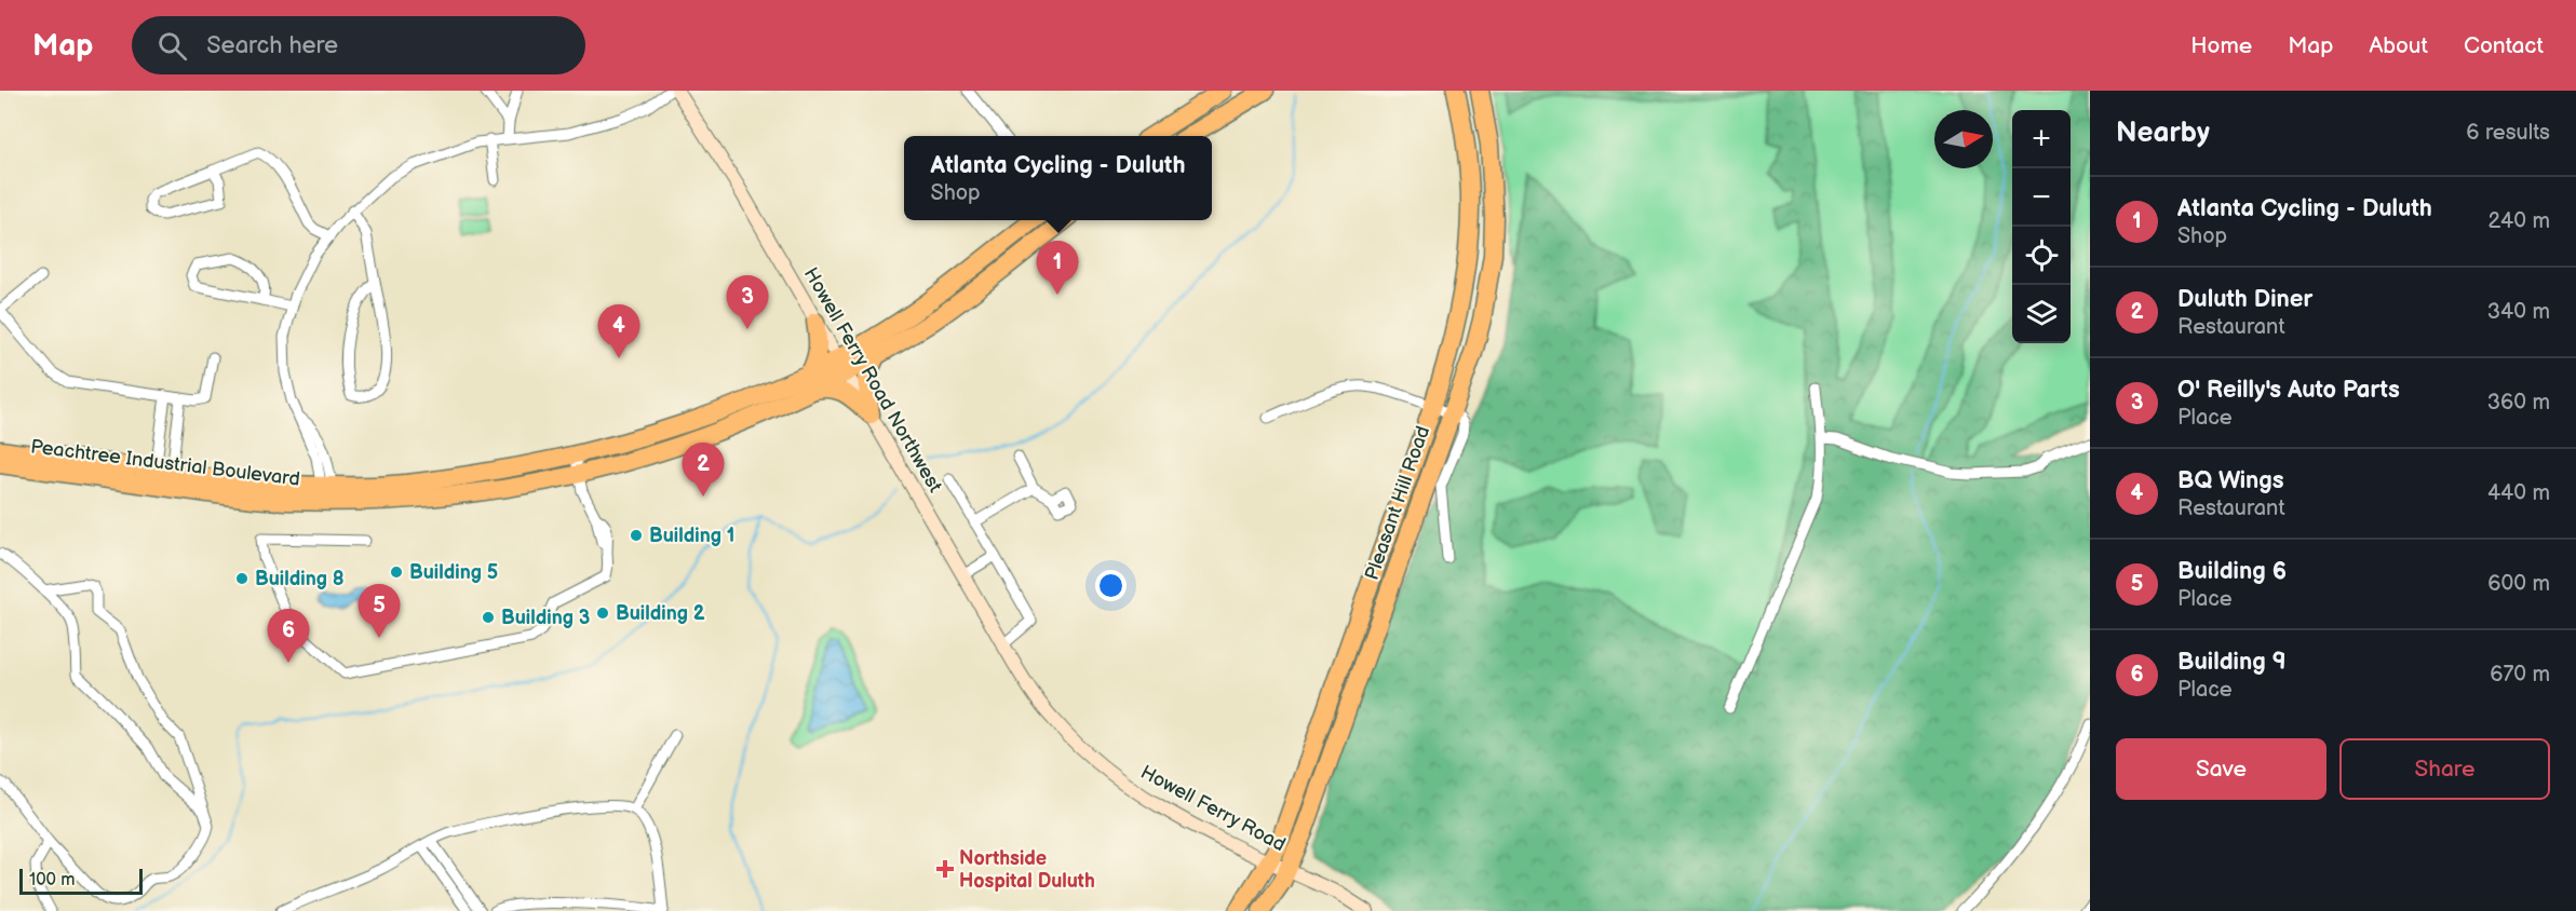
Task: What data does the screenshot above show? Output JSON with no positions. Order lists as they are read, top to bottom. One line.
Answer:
{"streets":{"highway":["Peachtree Industrial Boulevard","Pleasant Hill Road"],"street":["Howell Ferry Road Northwest","Howell Ferry Road"]},"crossings":[["Howell Ferry Road Northwest","Peachtree Industrial Boulevard"],["Howell Ferry Road Northwest","Howell Ferry Road"],["Pleasant Hill Road","Howell Ferry Road"]],"places":{"other":["Building 1","Building 5","Building 8","Building 2","Building 3"],"health":["Northside Hospital Duluth"]},"scale_bar":"100 m","north":"right","page":{"header":"Map","search":"Search here","nav":["Home","Map","About","Contact"],"heading":["Nearby","6 results"],"map_buttons":["+","−"],"popup":["Atlanta Cycling - Duluth","Shop"],"list":[{"mark":"1","name":"Atlanta Cycling - Duluth","note":"Shop","value":"240 m"},{"mark":"2","name":"Duluth Diner","note":"Restaurant","value":"340 m"},{"mark":"3","name":"O' Reilly's Auto Parts","note":"Place","value":"360 m"},{"mark":"4","name":"BQ Wings","note":"Restaurant","value":"440 m"},{"mark":"5","name":"Building 6","note":"Place","value":"600 m"},{"mark":"6","name":"Building 9","note":"Place","value":"670 m"}],"pins":["1","3","4","2","5","6"],"buttons":["Save","Share"],"scale":"100 m"}}
